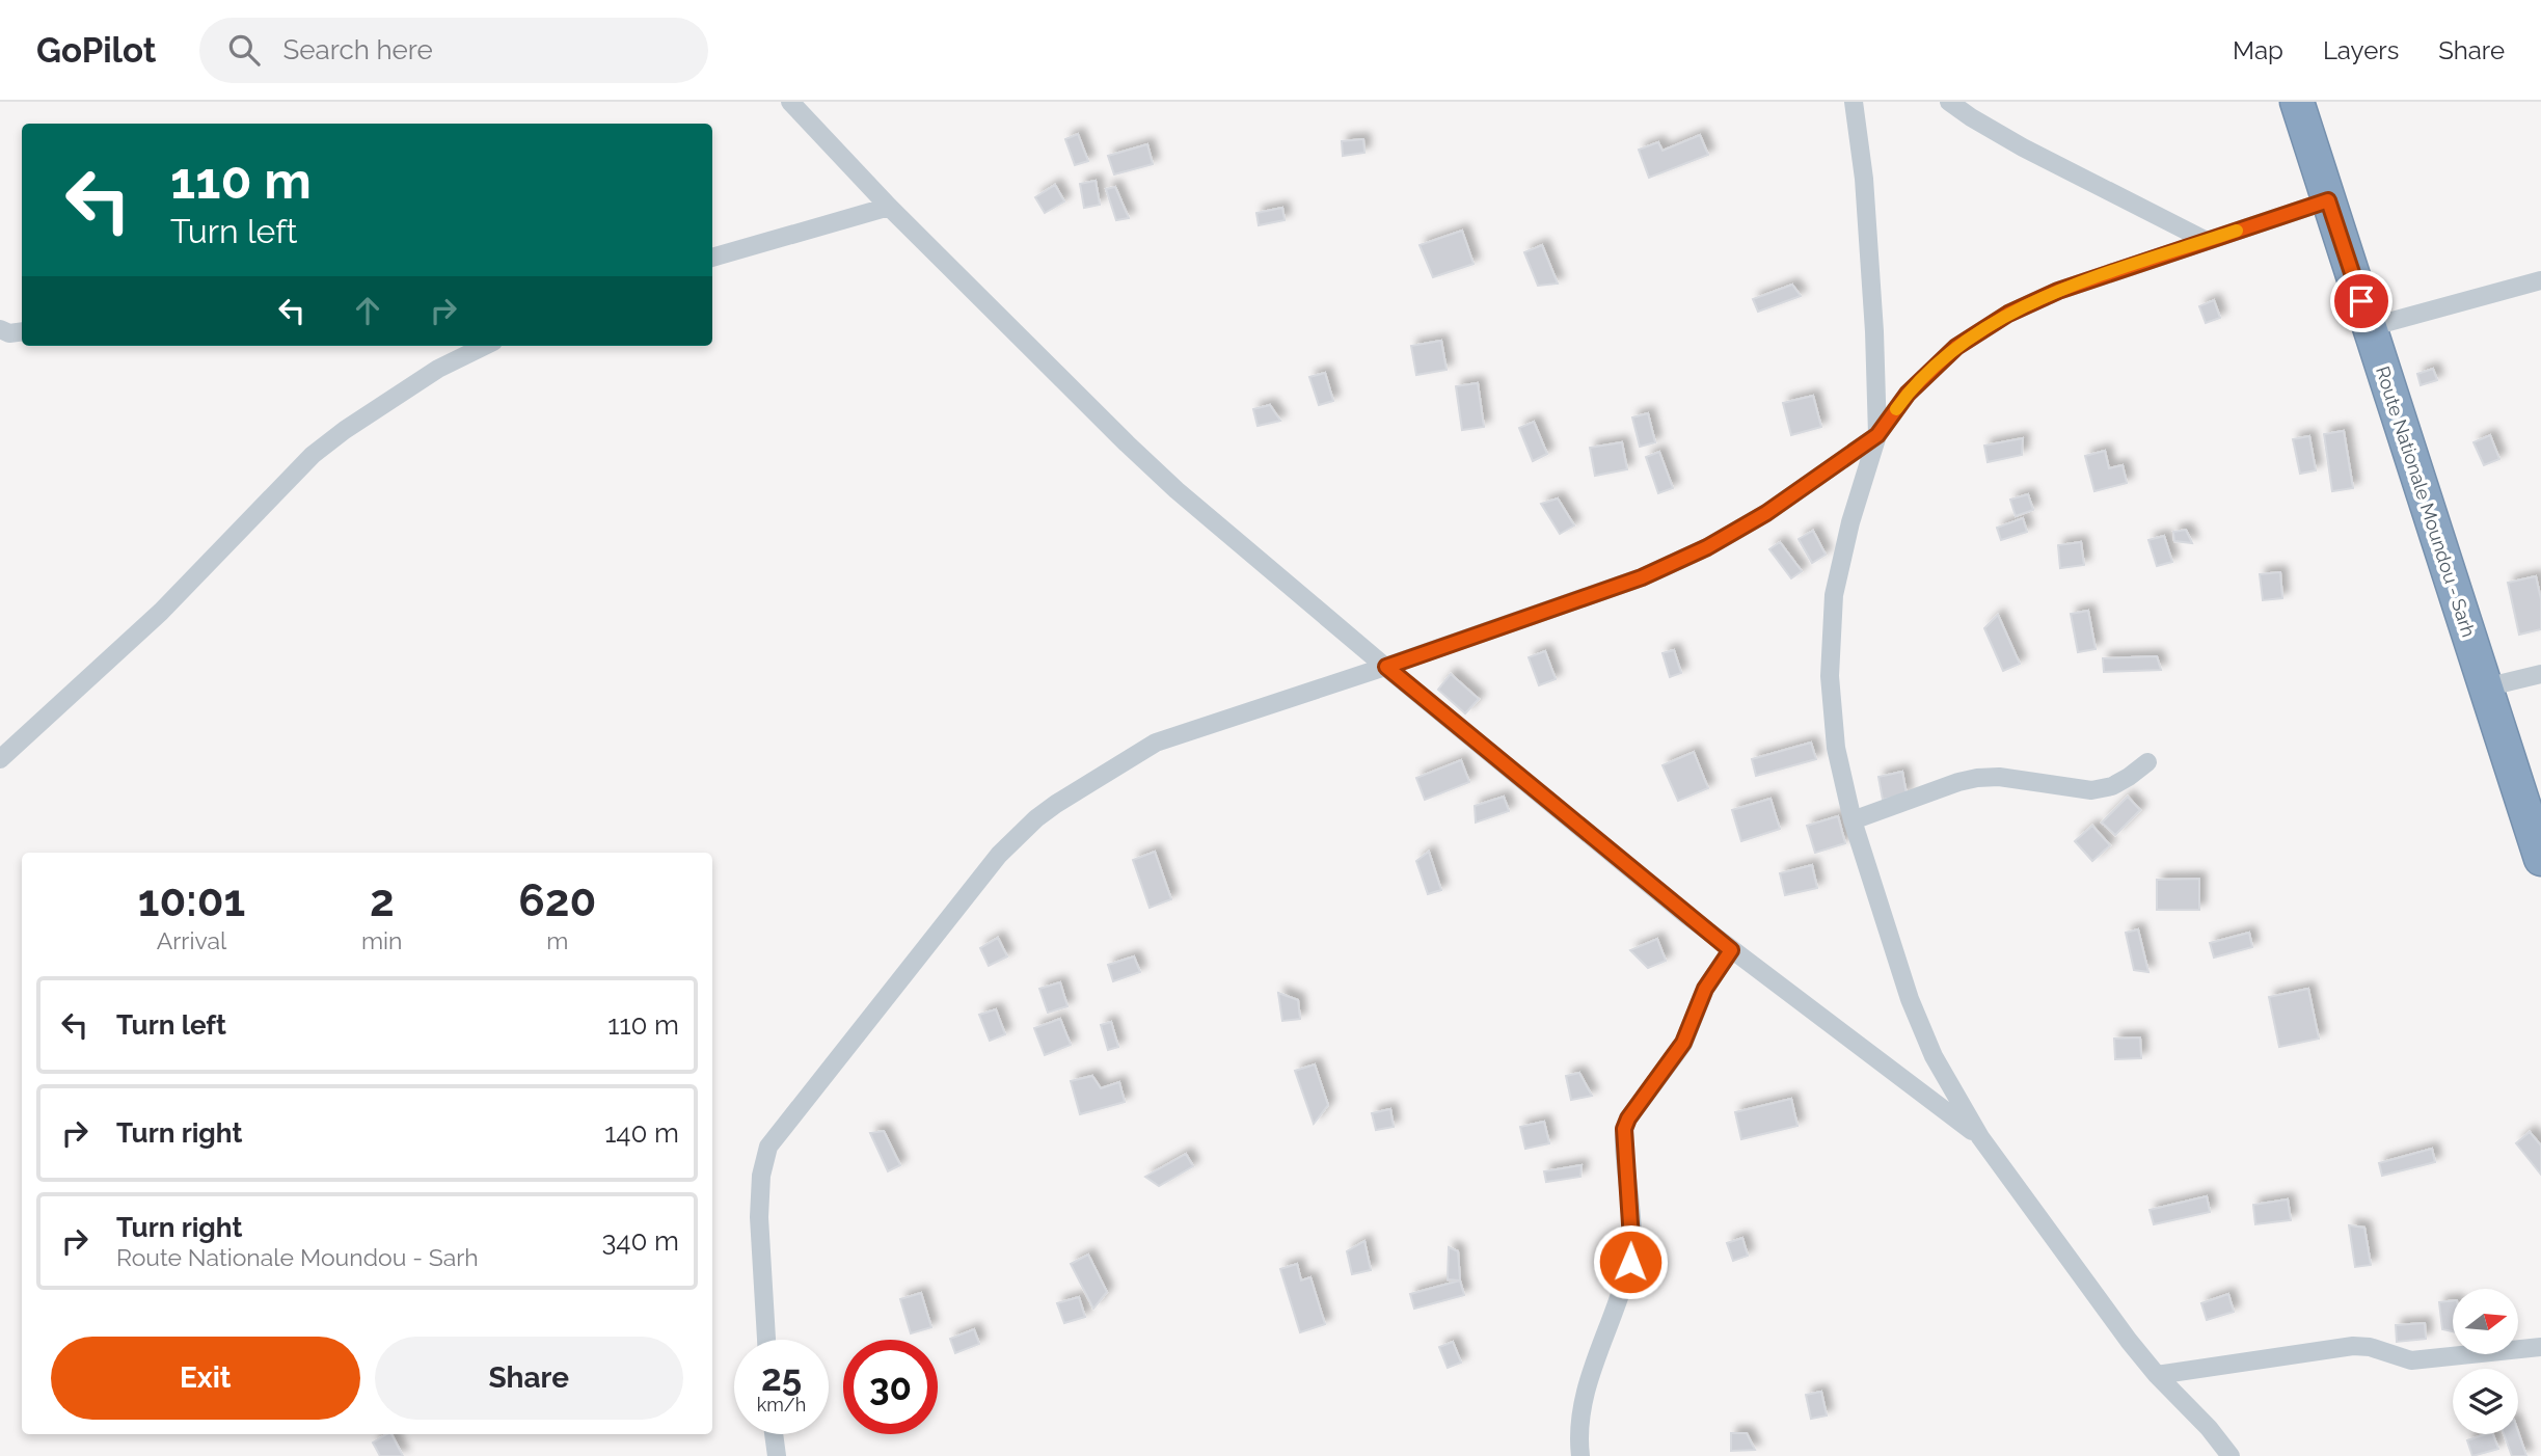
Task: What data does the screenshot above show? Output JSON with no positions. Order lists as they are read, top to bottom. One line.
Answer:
{"streets":{"highway":["Route Nationale Moundou - Sarh"]},"north":"right","page":{"header":"GoPilot","search":"Search here","nav":["Map","Layers","Share"],"turn":["110 m","Turn left"],"eta":["10:01","Arrival","2","min","620","m"],"list":[{"name":"Turn left","value":"110 m"},{"name":"Turn right","value":"140 m"},{"name":"Turn right","note":"Route Nationale Moundou - Sarh","value":"340 m"}],"buttons":["Exit","Share"],"speed":"25 km/h","limit":"30"}}
